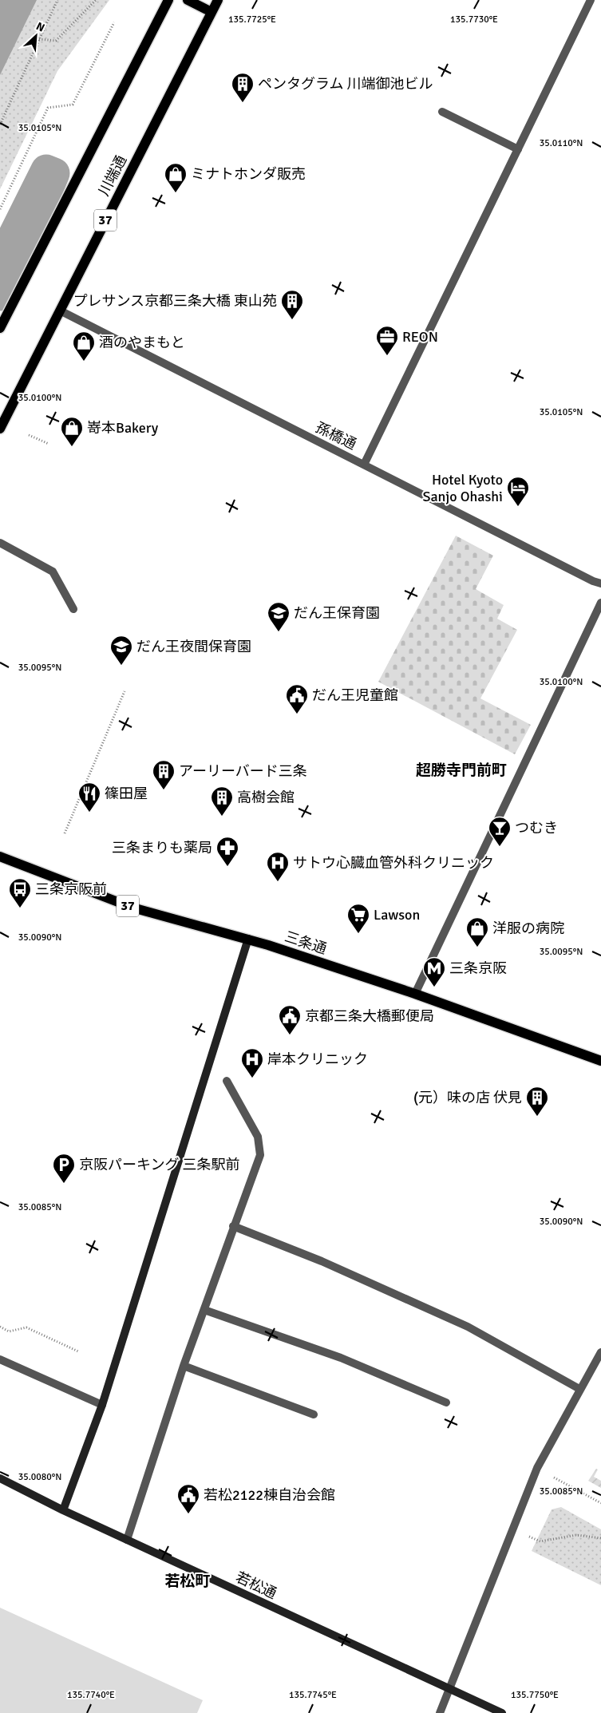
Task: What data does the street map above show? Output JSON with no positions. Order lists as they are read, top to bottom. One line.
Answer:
{"streets":{"main road":["川端通","37","三条通"],"street":["孫橋通","若松通"]},"crossings":[["川端通","孫橋通"]],"districts":["超勝寺門前町","若松町"],"places":{"building":["ペンタグラム 川端御池ビル","プレサンス京都三条大橋 東山苑","アーリーバード三条","高樹会館","(元）味の店 伏見"],"shop":["ミナトホンダ販売","酒のやまもと","嵜本Bakery","洋服の病院"],"office":["REON"],"hotel":["Hotel Kyoto Sanjo Ohashi"],"school or university":["だん王保育園","だん王夜間保育園"],"public building":["だん王児童館","京都三条大橋郵便局","若松2122棟自治会館"],"restaurant":["篠田屋"],"bar":["つむき"],"pharmacy":["三条まりも薬局"],"hospital":["サトウ心臓血管外科クリニック","岸本クリニック"],"bus stop":["三条京阪前"],"supermarket":["Lawson"],"metro station":["三条京阪"],"parking":["京阪パーキング 三条駅前"]},"north":"top right","coordinates":["135.7725°E","135.7730°E","35.0105°N","35.0110°N","35.0100°N","35.0095°N","35.0090°N","35.0085°N","35.0080°N","135.7740°E","135.7745°E","135.7750°E"]}
